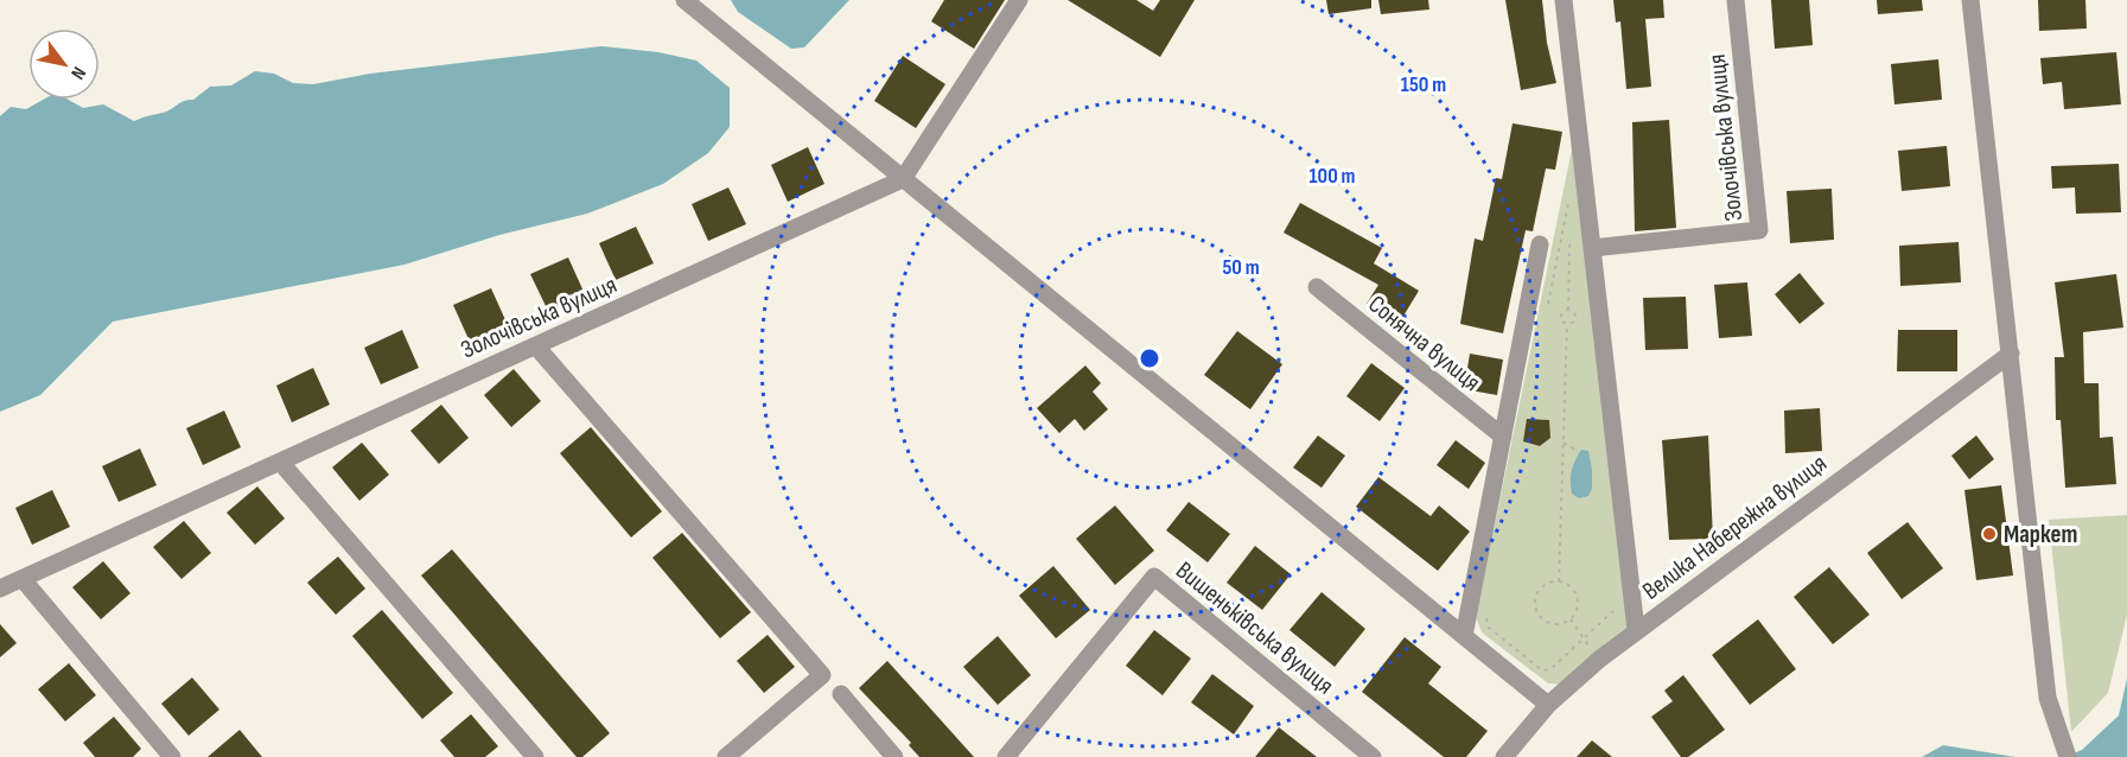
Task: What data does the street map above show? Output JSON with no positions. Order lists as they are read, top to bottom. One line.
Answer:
{"streets":{"street":["Золочівська вулиця","Сонячна вулиця","Велика Набережна вулиця","Вишеньківська вулиця"]},"places":["Маркет"],"north":"bottom right","rings":["150 m","100 m","50 m"]}
